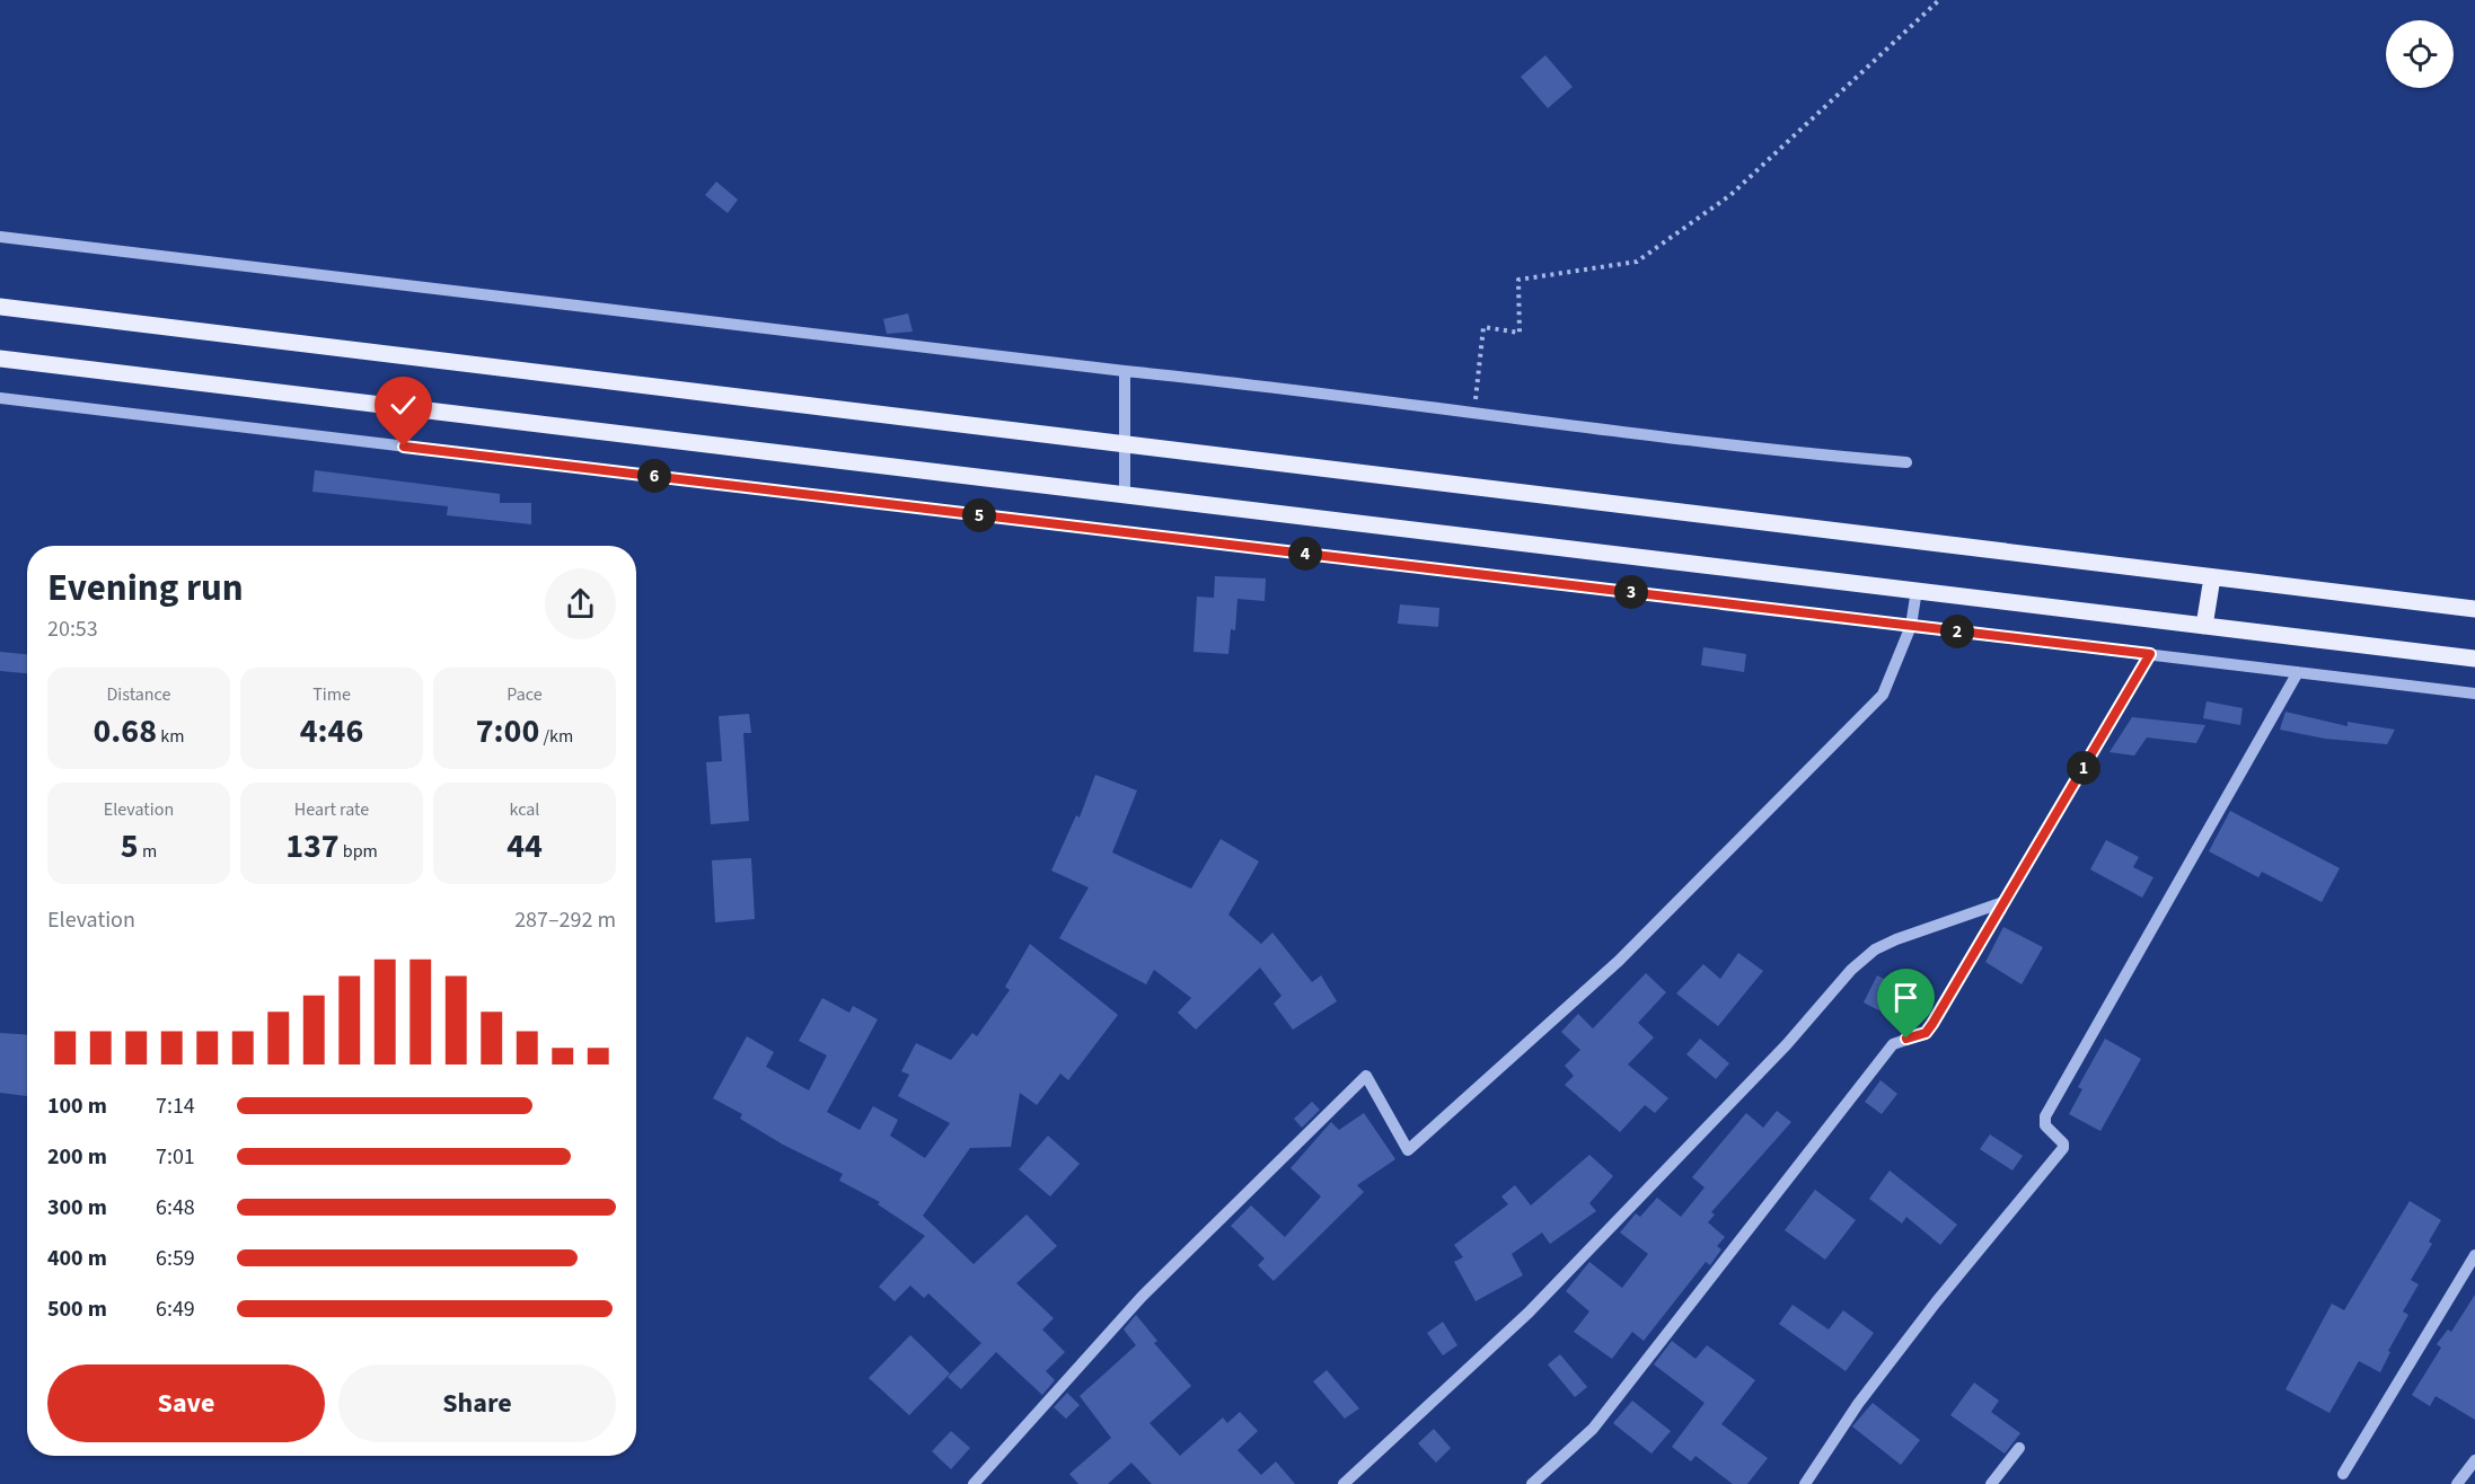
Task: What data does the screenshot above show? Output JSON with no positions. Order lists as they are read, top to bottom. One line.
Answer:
{"page":{"pins":["6","5","4","3","2","1"],"heading":["Evening run","20:53"],"stats":[["Distance","0.68 km"],["Time","4:46"],["Pace","7:00 /km"],["Elevation","5 m"],["Heart rate","137 bpm"],["kcal","44"]],"chart":["Elevation","287–292 m"],"list":[{"name":"100 m","note":"7:14"},{"name":"200 m","note":"7:01"},{"name":"300 m","note":"6:48"},{"name":"400 m","note":"6:59"},{"name":"500 m","note":"6:49"}],"buttons":["Save","Share"]}}
